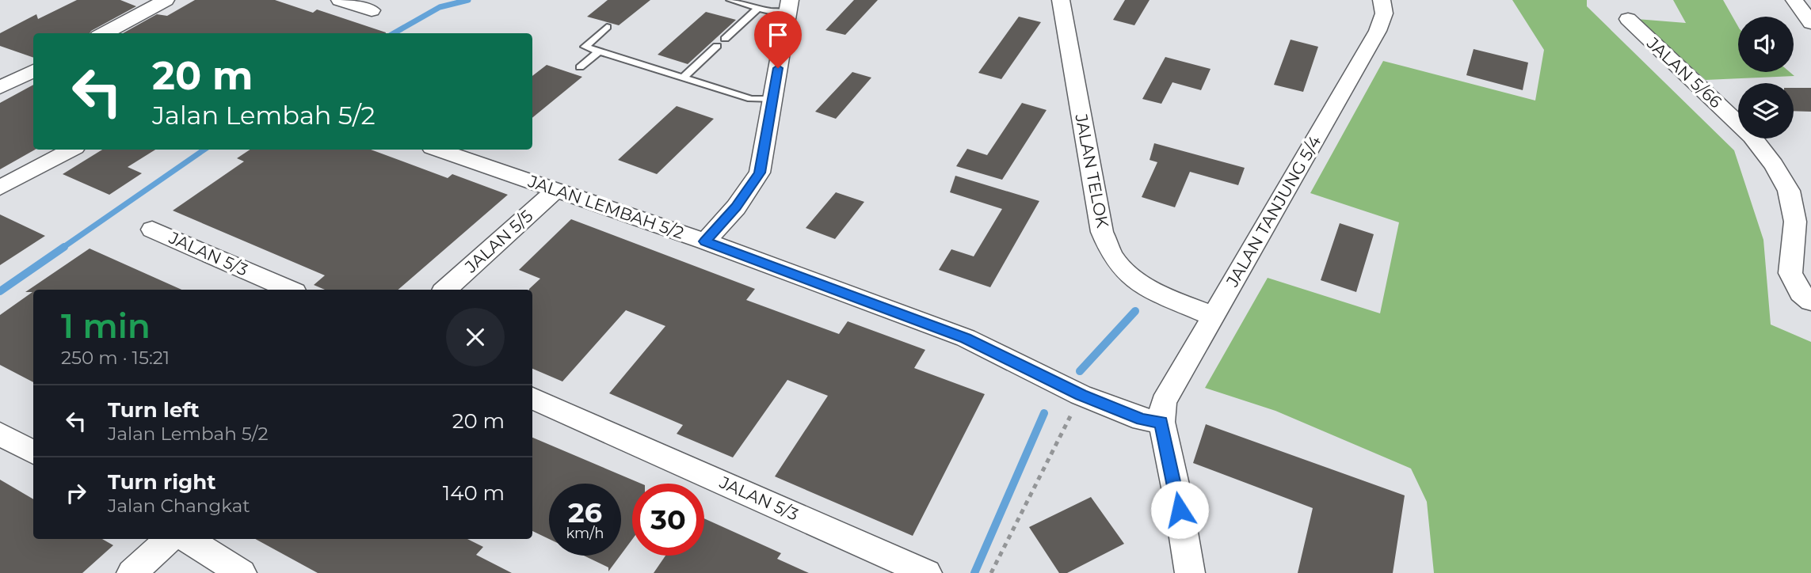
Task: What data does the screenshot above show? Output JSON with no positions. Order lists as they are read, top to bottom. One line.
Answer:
{"streets":{"street":["JALAN 5/66","JALAN TELOK","JALAN LEMBAH 5/2","JALAN TANJUNG 5/4","JALAN 5/5","JALAN 5/3"]},"crossings":[["JALAN TELOK","JALAN TANJUNG 5/4"],["JALAN LEMBAH 5/2","JALAN TANJUNG 5/4"],["JALAN LEMBAH 5/2","JALAN 5/5"]],"page":{"turn":["20 m","Jalan Lembah 5/2"],"heading":["1 min","250 m · 15:21"],"list":[{"name":"Turn left","note":"Jalan Lembah 5/2","value":"20 m"},{"name":"Turn right","note":"Jalan Changkat","value":"140 m"}],"speed":"26 km/h","limit":"30"}}
